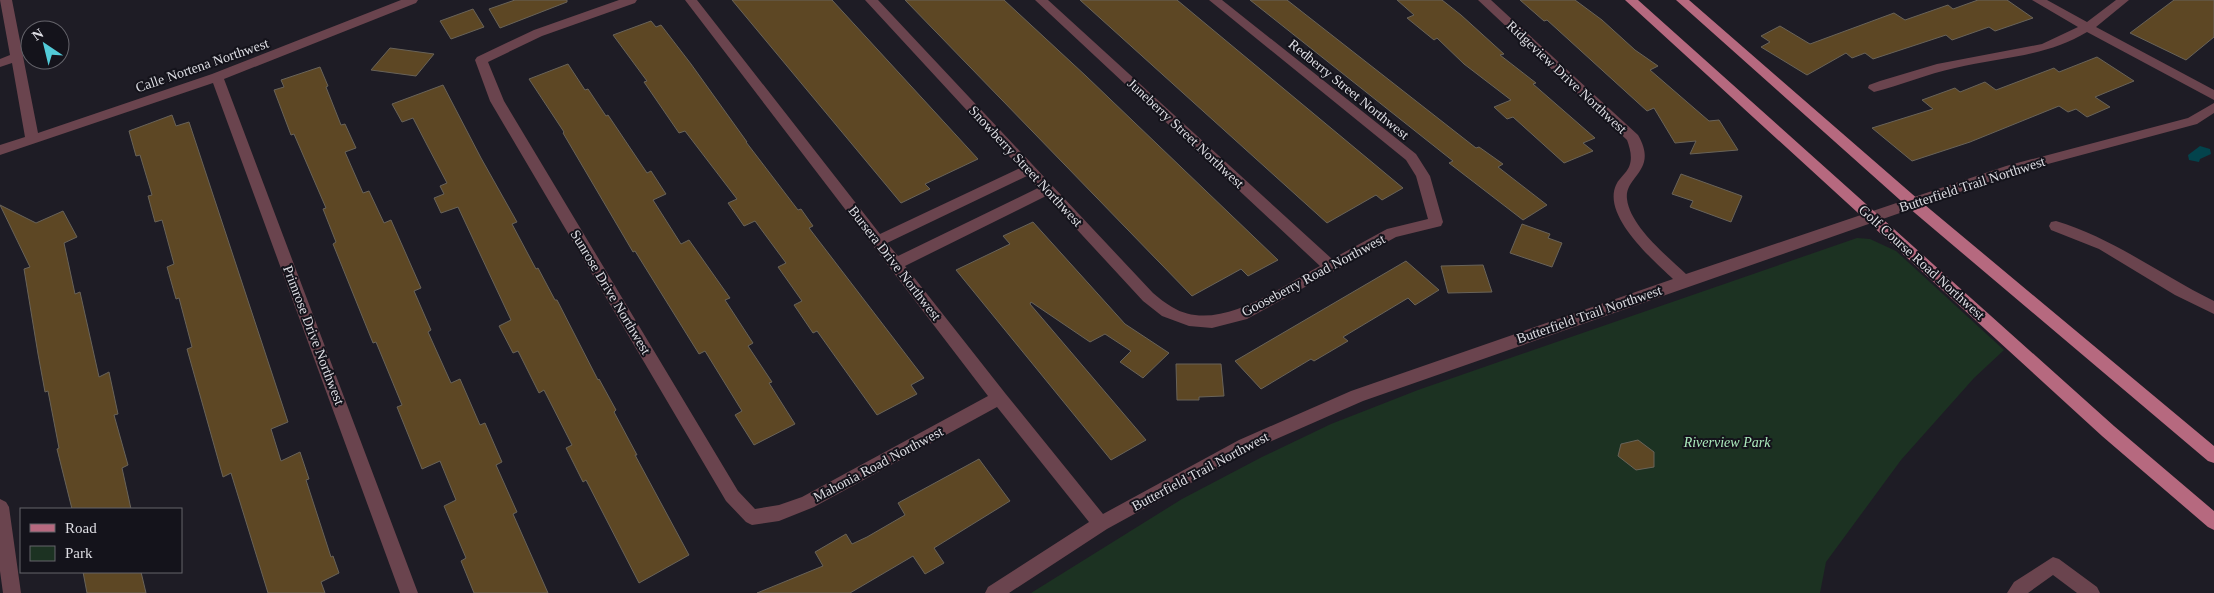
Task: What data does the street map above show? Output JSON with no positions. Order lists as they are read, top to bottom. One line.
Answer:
{"streets":{"main road":["Golf Course Road Northwest"],"street":["Calle Nortena Northwest","Ridgeview Drive Northwest","Redberry Street Northwest","Juneberry Street Northwest","Snowberry Street Northwest","Butterfield Trail Northwest","Bursera Drive Northwest","Gooseberry Road Northwest","Sunrose Drive Northwest","Primrose Drive Northwest","Mahonia Road Northwest"]},"crossings":[["Calle Nortena Northwest","Primrose Drive Northwest"],["Ridgeview Drive Northwest","Butterfield Trail Northwest"],["Redberry Street Northwest","Gooseberry Road Northwest"],["Juneberry Street Northwest","Gooseberry Road Northwest"],["Snowberry Street Northwest","Gooseberry Road Northwest"],["Butterfield Trail Northwest","Golf Course Road Northwest"],["Butterfield Trail Northwest","Bursera Drive Northwest"],["Bursera Drive Northwest","Mahonia Road Northwest"],["Sunrose Drive Northwest","Mahonia Road Northwest"]],"parks":["Riverview Park"],"legend":["Road","Park"],"north":"top left"}
